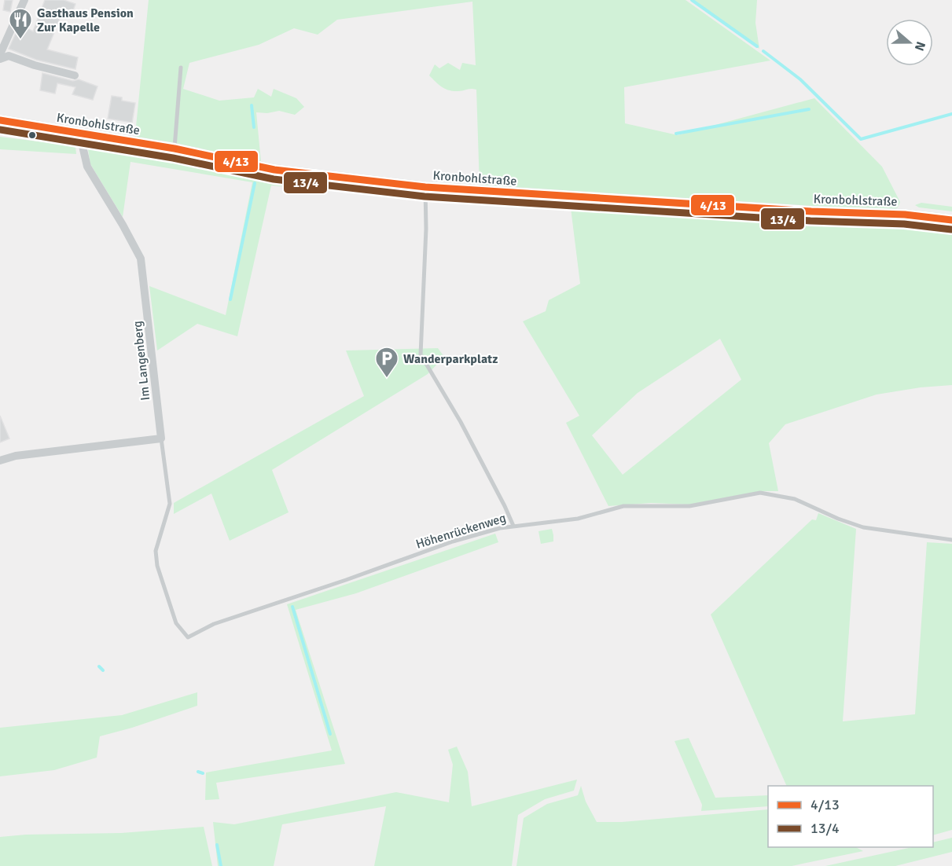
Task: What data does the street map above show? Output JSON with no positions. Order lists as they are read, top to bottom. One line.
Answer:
{"streets":{"main road":["Kronbohlstraße"],"street":["Im Langenberg"],"lane":["Höhenrückenweg"]},"crossings":[["Kronbohlstraße","Im Langenberg"],["Im Langenberg","Höhenrückenweg"]],"places":{"restaurant":["Gasthaus Pension Zur Kapelle"],"parking":["Wanderparkplatz"]},"lines":["transit line 4/13","transit line 13/4"],"legend":["4/13","13/4"],"north":"right"}
